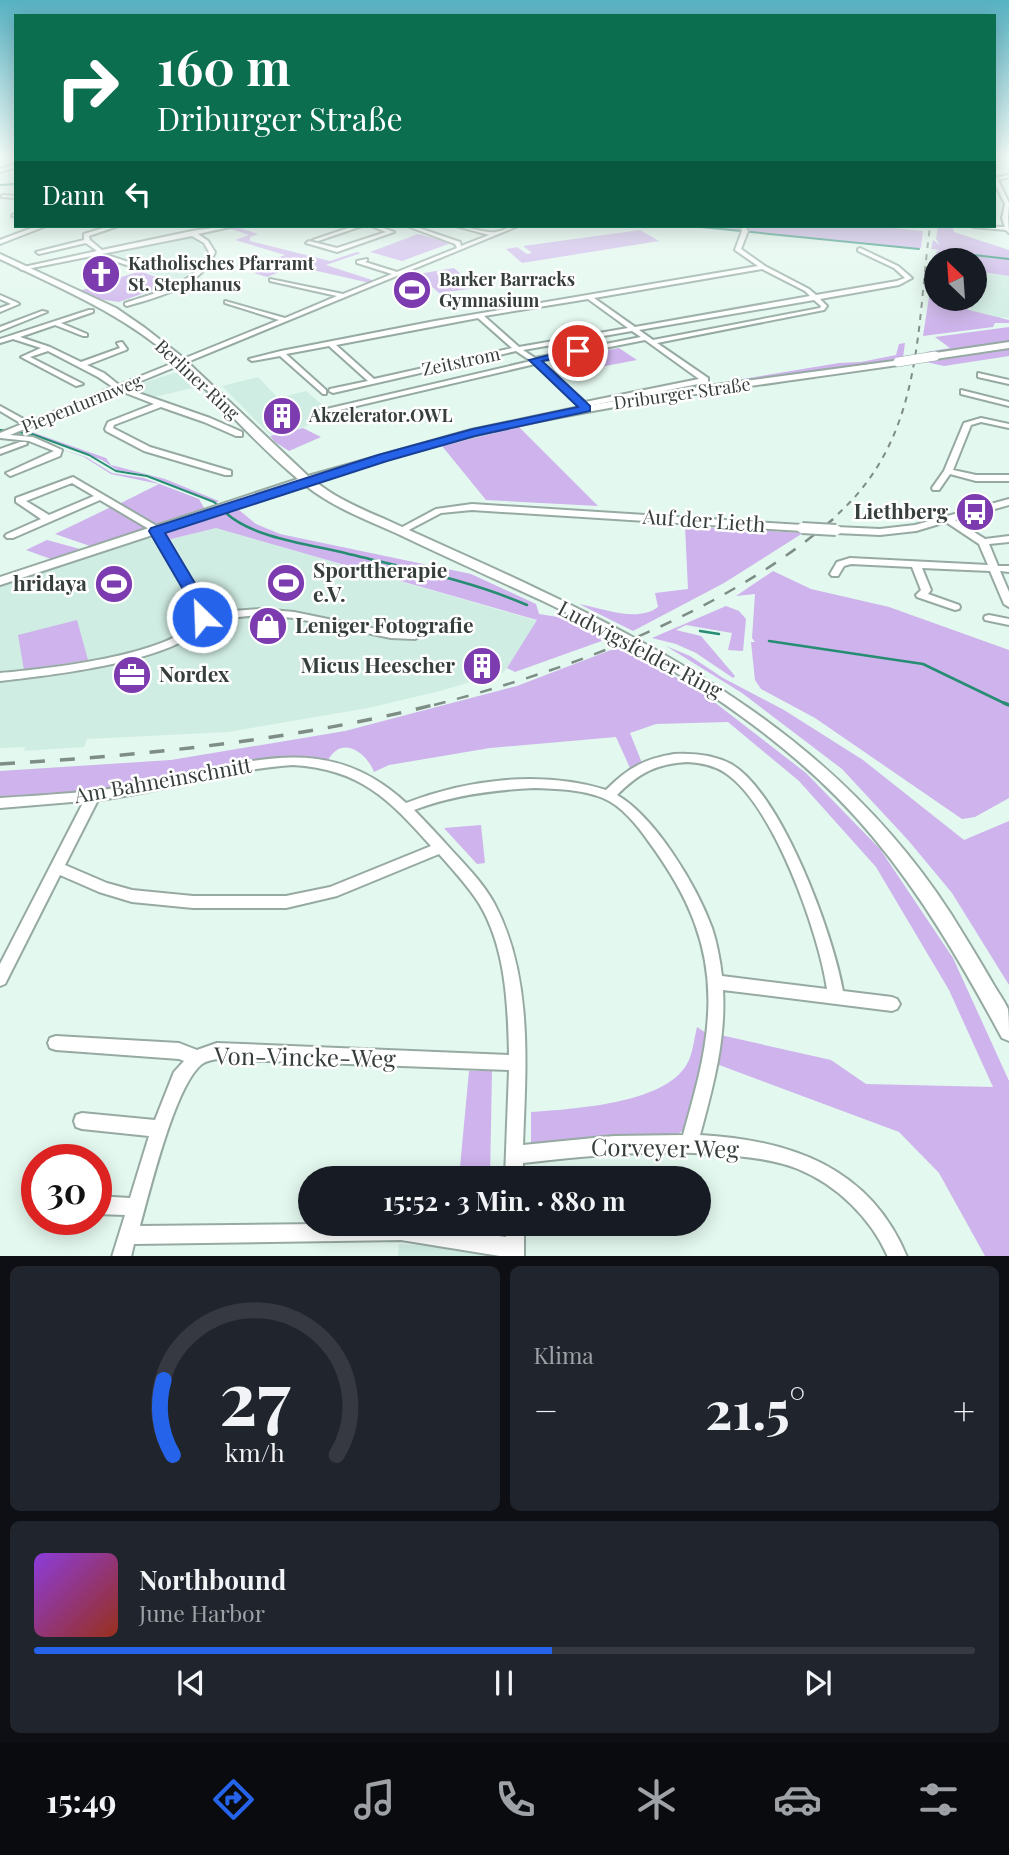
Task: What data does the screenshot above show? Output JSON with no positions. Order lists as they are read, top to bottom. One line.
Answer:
{"streets":{"main road":["Berliner Ring","Driburger Straße","Ludwigsfelder Ring"],"street":["Zeitstrom","Piepenturmweg","Auf der Lieth","Am Bahneinschnitt","Von-Vincke-Weg","Corveyer Weg"]},"crossings":[["Berliner Ring","Driburger Straße"],["Berliner Ring","Piepenturmweg"],["Berliner Ring","Ludwigsfelder Ring"],["Driburger Straße","Ludwigsfelder Ring"],["Auf der Lieth","Ludwigsfelder Ring"],["Am Bahneinschnitt","Von-Vincke-Weg"],["Am Bahneinschnitt","Corveyer Weg"]],"places":{"church":["Katholisches Pfarramt St. Stephanus"],"sports":["Barker Barracks Gymnasium","Sporttherapie e.V.","hridaya"],"building":["Akzelerator.OWL","Micus Heescher"],"bus stop":["Liethberg"],"shop":["Leniger Fotografie"],"office":["Nordex"]},"north":"top left","page":{"turn":["160 m","Driburger Straße"],"then":"Dann","limit":"30","trip":"15:52 · 3 Min. · 880 m","tile":"Klima","heat":["−","21.5°","+"],"song":["Northbound","June Harbor"],"tabs":"15:49","gauge":["27","km/h"]}}
